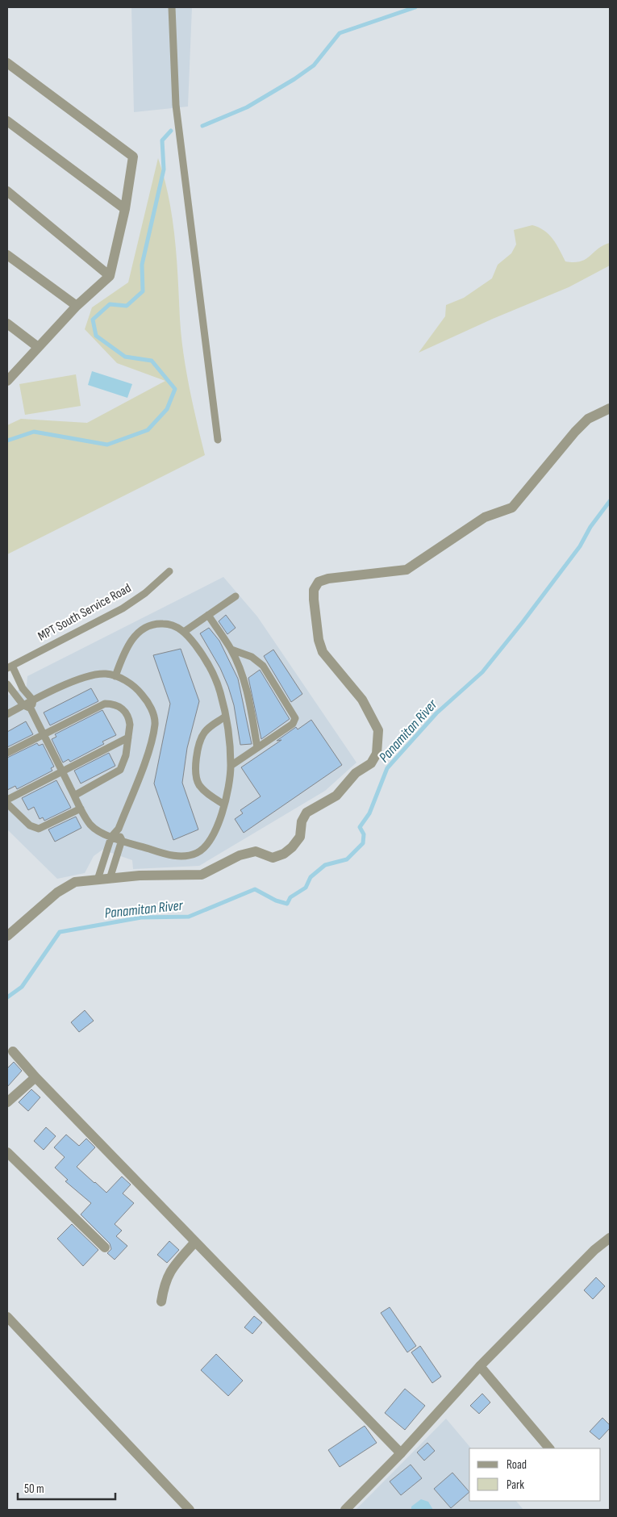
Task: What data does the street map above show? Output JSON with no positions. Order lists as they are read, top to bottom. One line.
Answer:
{"streets":{"lane":["MPT South Service Road"]},"water":["Panamitan River"],"legend":["Road","Park"],"scale_bar":"50 m"}
